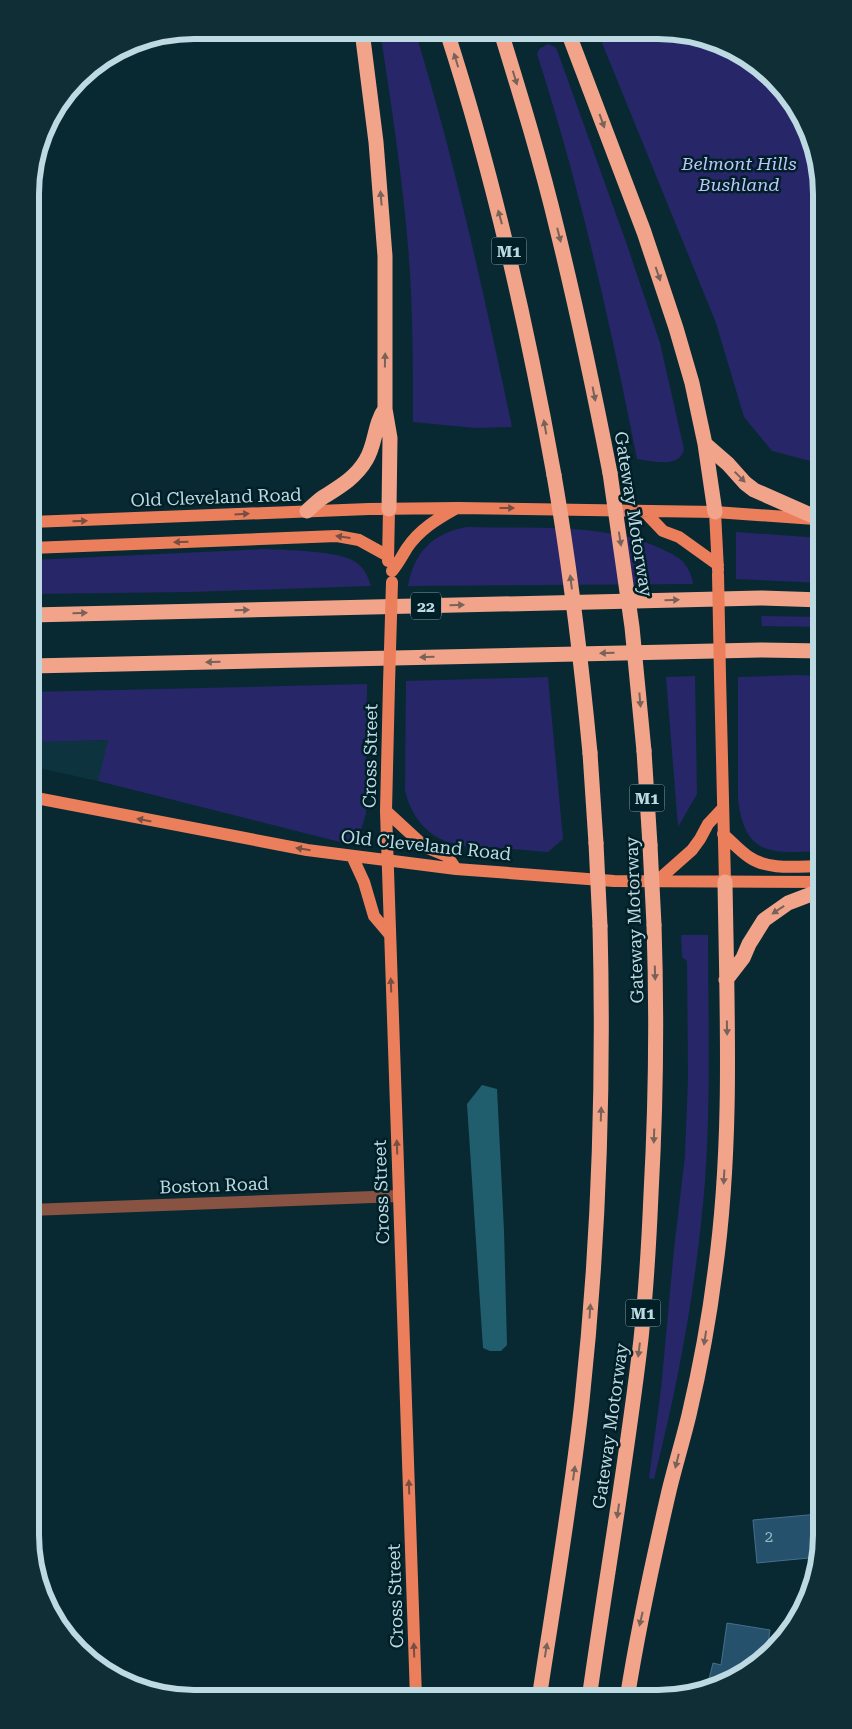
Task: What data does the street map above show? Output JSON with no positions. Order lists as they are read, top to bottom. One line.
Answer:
{"streets":{"highway":["M1","Gateway Motorway","22"],"main road":["Old Cleveland Road","Cross Street"],"street":["Boston Road"]},"crossings":[["Old Cleveland Road","Cross Street"],["Cross Street","Boston Road"]],"one_way":["Cross Street"],"parks":["Belmont Hills Bushland"],"house_numbers":["2"]}
